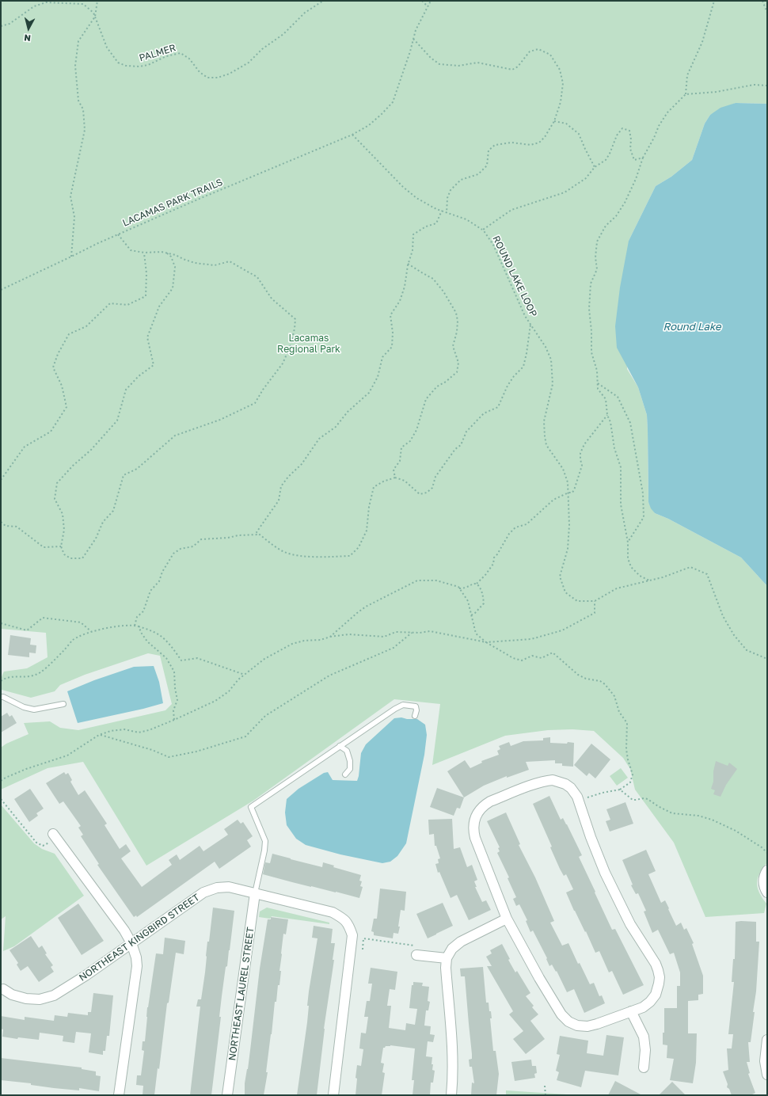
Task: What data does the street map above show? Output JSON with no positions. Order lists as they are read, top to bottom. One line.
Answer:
{"streets":{"street":["NORTHEAST KINGBIRD STREET","NORTHEAST LAUREL STREET"],"path":["PALMER","LACAMAS PARK TRAILS","ROUND LAKE LOOP"]},"crossings":[["NORTHEAST KINGBIRD STREET","NORTHEAST LAUREL STREET"]],"water":["Round Lake"],"parks":["Lacamas Regional Park"],"north":"bottom"}
